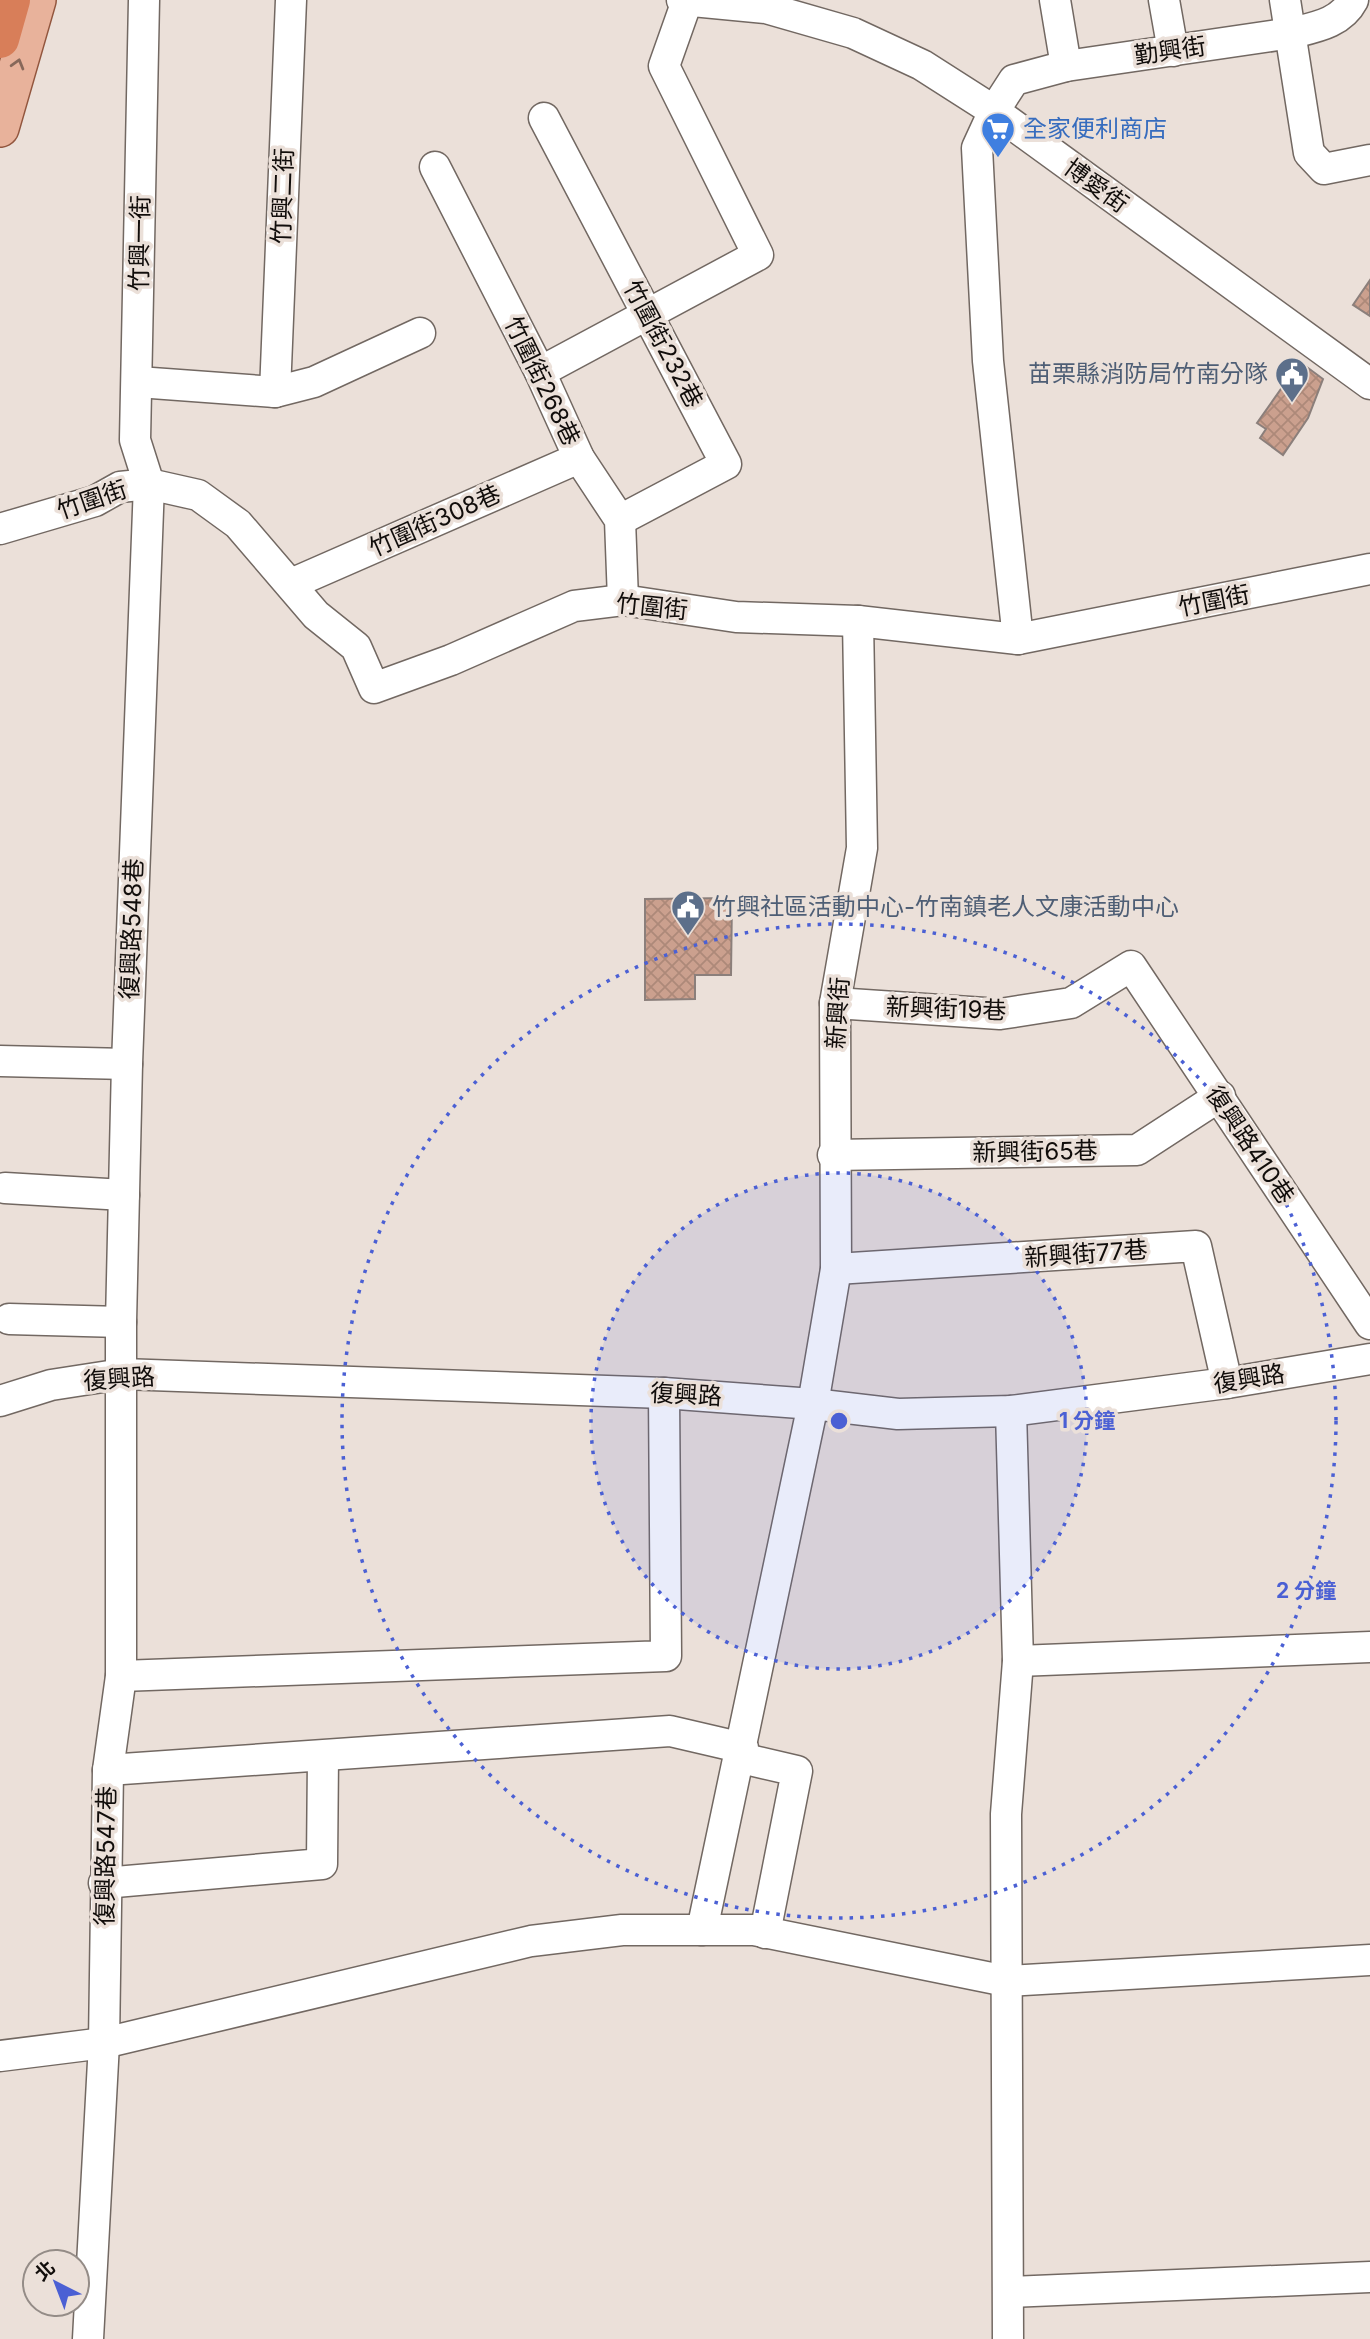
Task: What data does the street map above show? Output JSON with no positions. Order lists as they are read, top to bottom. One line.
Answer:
{"streets":{"street":["勤興街","博愛街","竹興二街","竹興一街","竹圍街232巷","竹圍街268巷","竹圍街","竹圍街308巷","復興路548巷","新興街19巷","新興街","復興路410巷","新興街65巷","新興街77巷","復興路","復興路547巷"]},"crossings":[["勤興街","博愛街"],["勤興街","竹圍街"],["竹興一街","竹圍街"],["竹興一街","復興路548巷"],["竹圍街232巷","竹圍街268巷"],["竹圍街268巷","竹圍街308巷"],["竹圍街","竹圍街308巷"],["竹圍街","復興路548巷"],["竹圍街","新興街"],["復興路548巷","復興路"],["復興路548巷","復興路547巷"],["新興街19巷","新興街"],["新興街19巷","復興路410巷"],["新興街","新興街65巷"],["新興街","新興街77巷"],["新興街","復興路"],["復興路410巷","新興街65巷"],["新興街77巷","復興路"],["復興路","復興路547巷"]],"places":{"supermarket":["全家便利商店"],"public building":["苗栗縣消防局竹南分隊","竹興社區活動中心-竹南鎮老人文康活動中心"]},"north":"top left","rings":["1 分鐘","2 分鐘"]}
